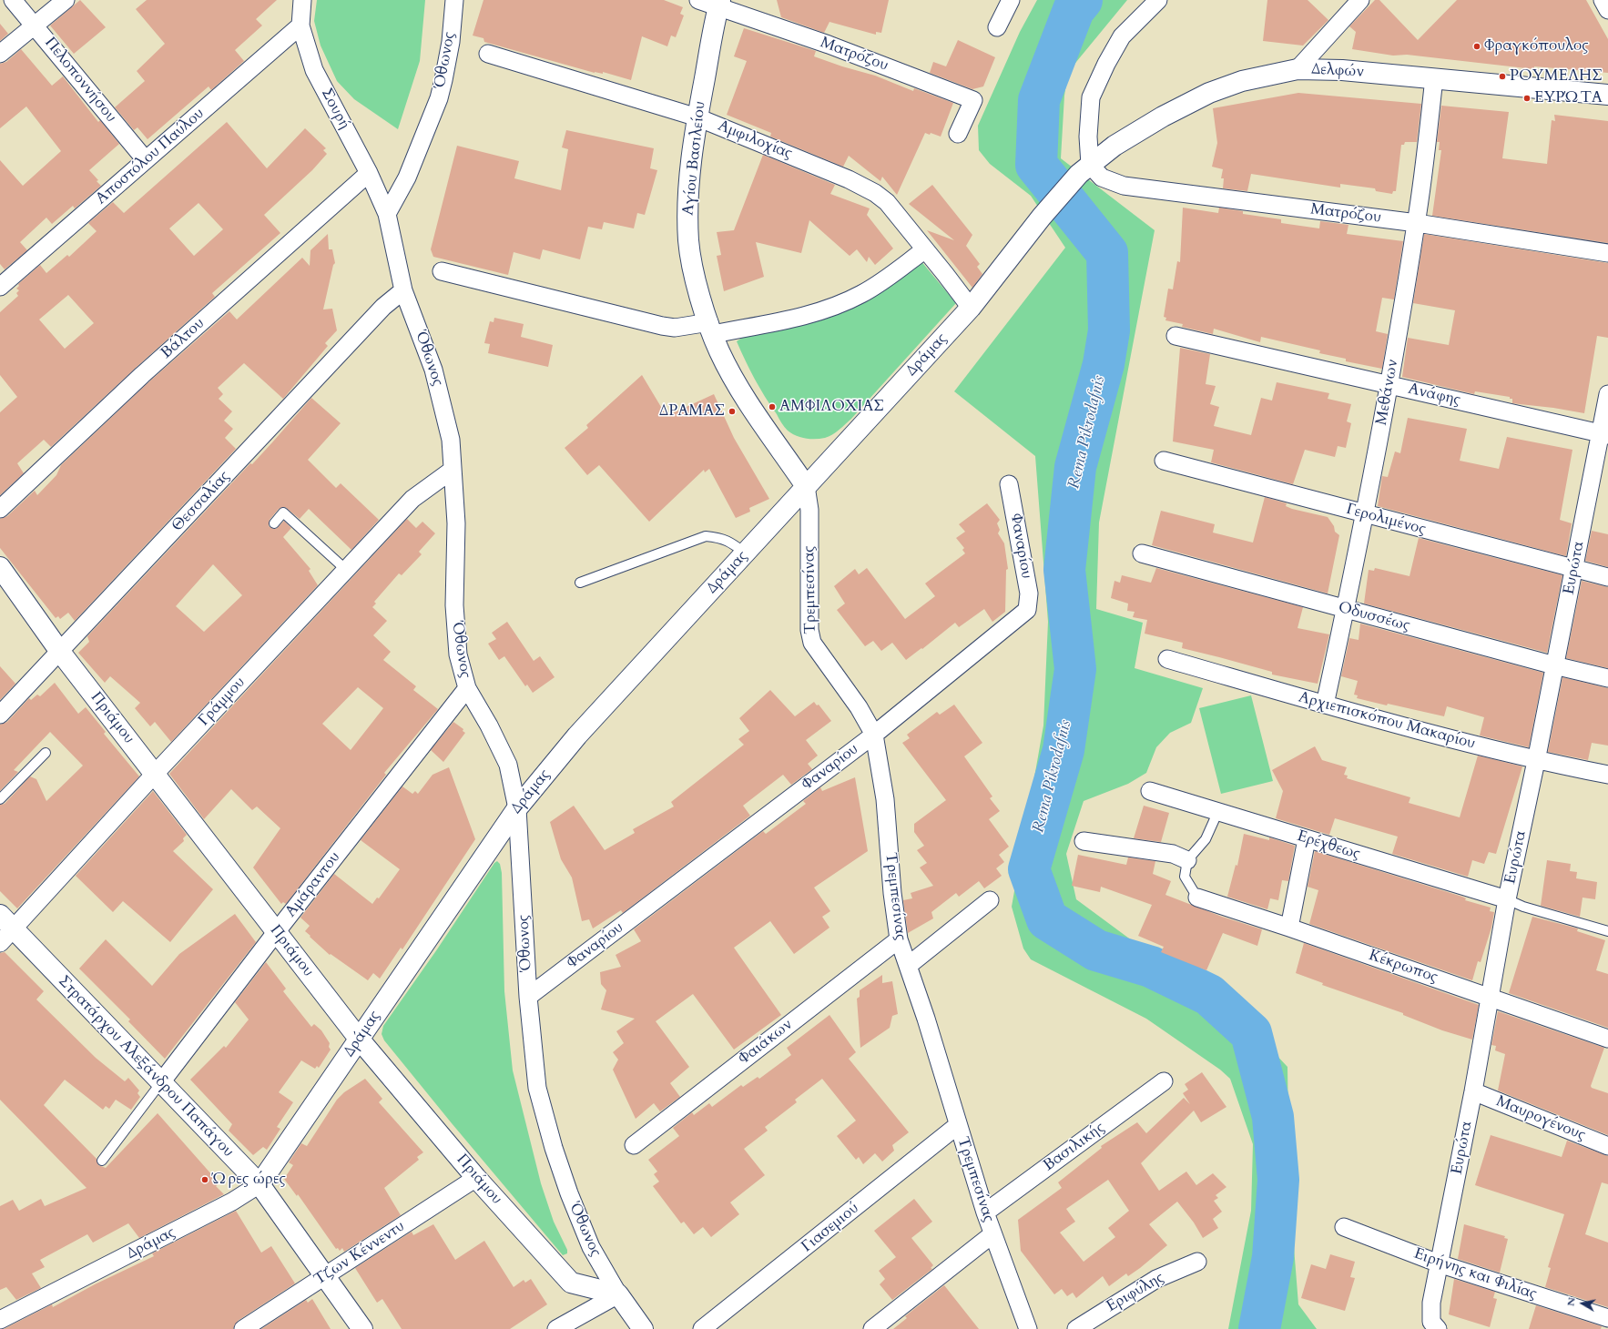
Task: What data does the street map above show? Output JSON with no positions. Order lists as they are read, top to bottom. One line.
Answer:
{"streets":{"street":["Ματρόζου","Όθωνος","Δελφών","Πελοποννήσου","Σουρή","Αμφιλοχίας","Αποστόλου Παύλου","Αγίου Βασιλείου","Βάλτου","Δράμας","Μεθάνων","Ανάφης","Θεσσαλίας","Γερολιμένος","Φαναρίου","Ευρώτα","Τρεμπεσίνας","Οδυσσέως","Γράμμου","Πριάμου","Αρχιεπισκόπου Μακαρίου","Ερέχθεως","Αμάραντου","Κέκρωπος","Φαιάκων","Στρατάρχου Αλεξάνδρου Παπάγου","Μαυρογένους","Βασιλικής","Γιασεμιού","Τζων Κέννεντυ","Ειρήνης και Φιλίας","Εριφύλης"]},"crossings":[["Ματρόζου","Δελφών"],["Ματρόζου","Αγίου Βασιλείου"],["Ματρόζου","Μεθάνων"],["Όθωνος","Σουρή"],["Όθωνος","Δράμας"],["Όθωνος","Θεσσαλίας"],["Όθωνος","Φαναρίου"],["Όθωνος","Γράμμου"],["Όθωνος","Πριάμου"],["Όθωνος","Αμάραντου"],["Δελφών","Δράμας"],["Δελφών","Μεθάνων"],["Πελοποννήσου","Αποστόλου Παύλου"],["Σουρή","Αποστόλου Παύλου"],["Σουρή","Βάλτου"],["Αμφιλοχίας","Αγίου Βασιλείου"],["Αμφιλοχίας","Δράμας"],["Αγίου Βασιλείου","Δράμας"],["Αγίου Βασιλείου","Τρεμπεσίνας"],["Δράμας","Τρεμπεσίνας"],["Δράμας","Πριάμου"],["Δράμας","Στρατάρχου Αλεξάνδρου Παπάγου"],["Μεθάνων","Ανάφης"],["Μεθάνων","Γερολιμένος"],["Μεθάνων","Οδυσσέως"],["Μεθάνων","Αρχιεπισκόπου Μακαρίου"],["Ανάφης","Ευρώτα"],["Θεσσαλίας","Πριάμου"],["Γερολιμένος","Ευρώτα"],["Φαναρίου","Τρεμπεσίνας"],["Ευρώτα","Οδυσσέως"],["Ευρώτα","Αρχιεπισκόπου Μακαρίου"],["Ευρώτα","Ερέχθεως"],["Ευρώτα","Κέκρωπος"],["Ευρώτα","Μαυρογένους"],["Ευρώτα","Ειρήνης και Φιλίας"],["Τρεμπεσίνας","Φαιάκων"],["Τρεμπεσίνας","Βασιλικής"],["Τρεμπεσίνας","Γιασεμιού"],["Γράμμου","Πριάμου"],["Γράμμου","Στρατάρχου Αλεξάνδρου Παπάγου"],["Πριάμου","Αμάραντου"],["Πριάμου","Τζων Κέννεντυ"],["Αμάραντου","Στρατάρχου Αλεξάνδρου Παπάγου"],["Στρατάρχου Αλεξάνδρου Παπάγου","Τζων Κέννεντυ"]],"water":["Rema Pikrodafnis"],"places":["Φραγκόπουλος","ΡΟΥΜΕΛΗΣ","ΕΥΡΏΤΑ","ΑΜΦΙΛΟΧΙΑΣ","ΔΡΑΜΑΣ","Ώρες ώρες"],"north":"left"}
